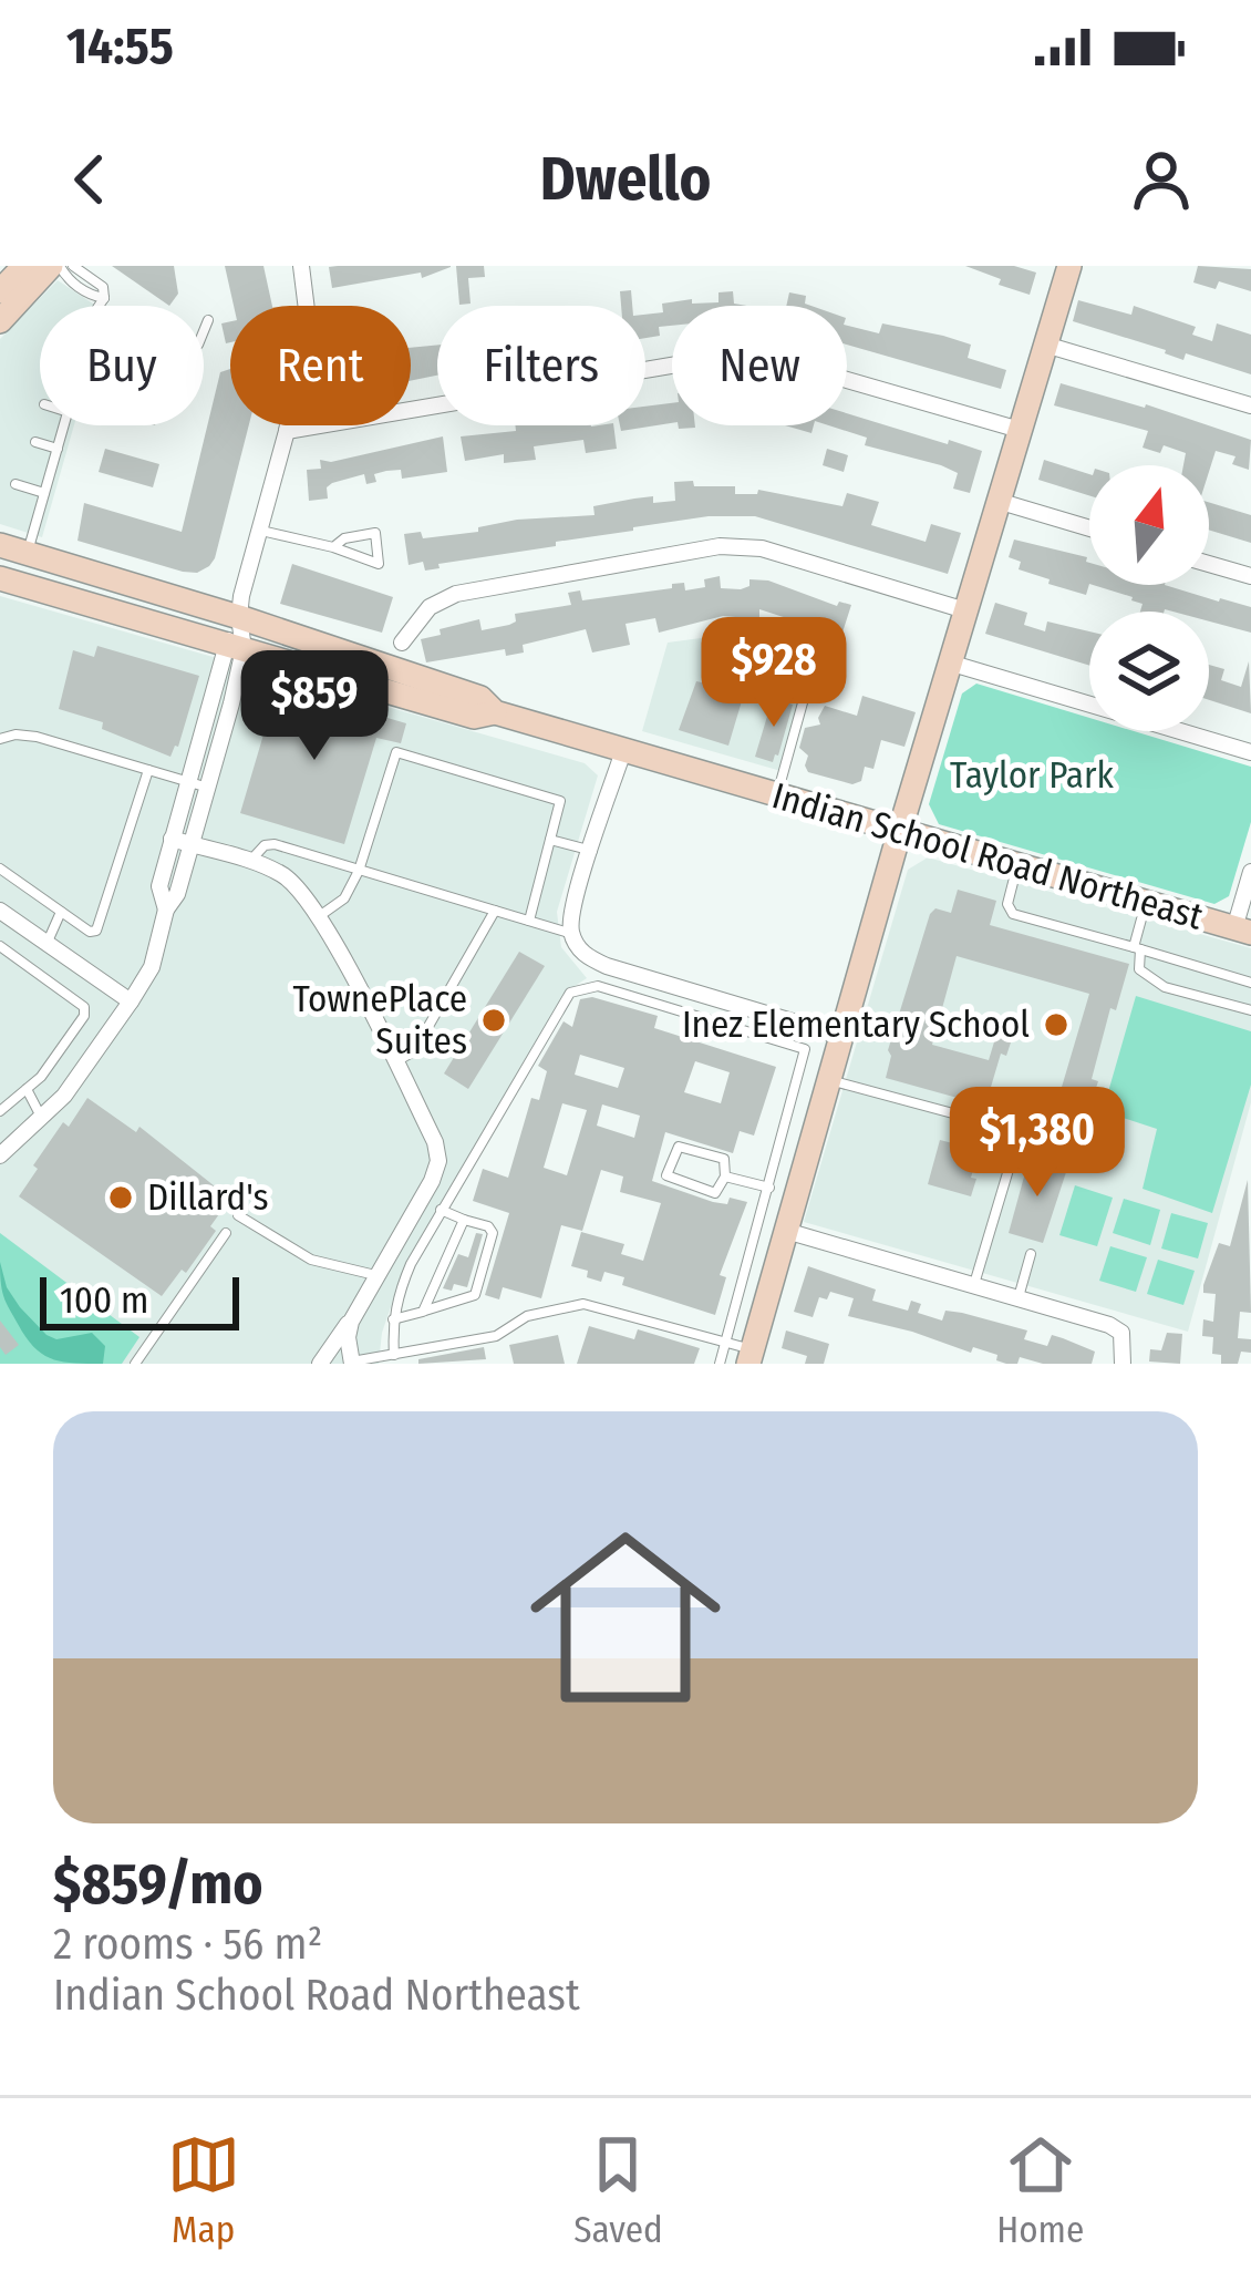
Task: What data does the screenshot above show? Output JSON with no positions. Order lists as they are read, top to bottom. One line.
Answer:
{"streets":{"street":["Indian School Road Northeast"]},"parks":["Taylor Park"],"places":["TownePlace Suites","Inez Elementary School","Dillard's"],"scale_bar":"100 m","north":"top","page":{"status":"14:55","header":"Dwello","chip":["Buy","Rent","Filters","New"],"price":["$928","$859","$1,380"],"scale":"100 m","list":[{"name":"$859/mo","note":"2 rooms · 56 m² · Indian School Road Northeast"}],"tabs":["Map","Saved","Home"]}}
